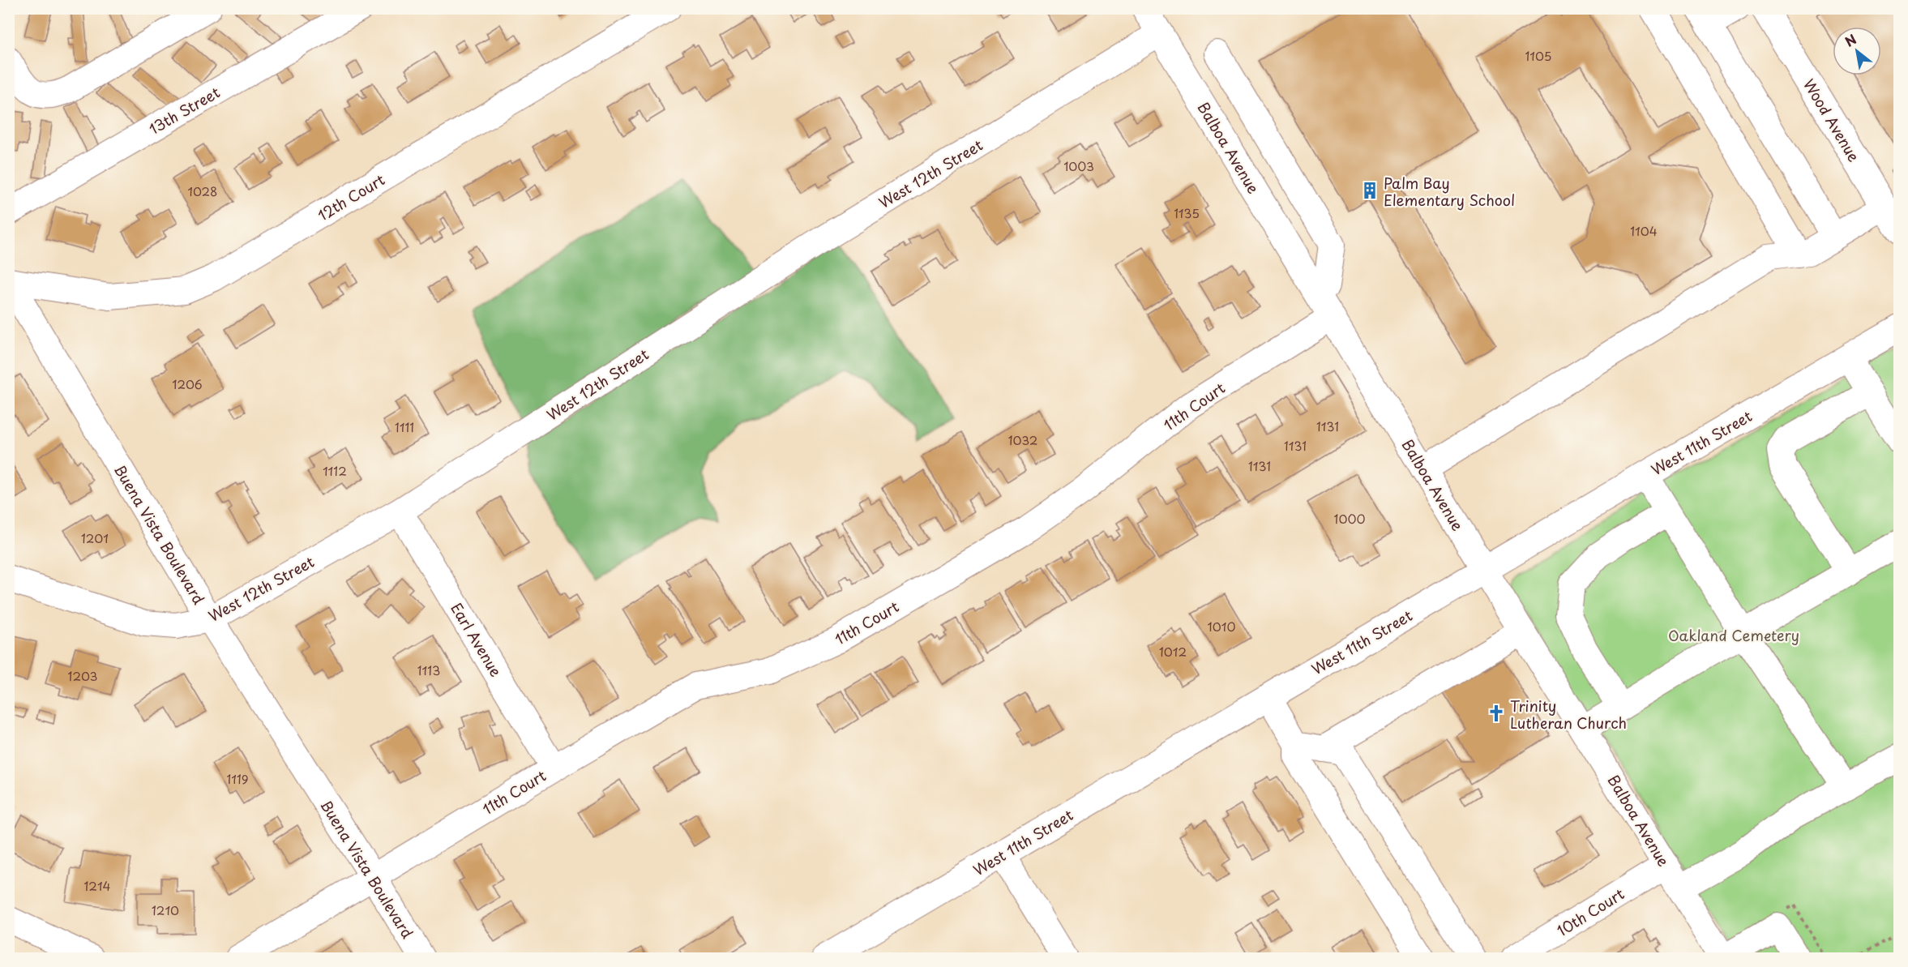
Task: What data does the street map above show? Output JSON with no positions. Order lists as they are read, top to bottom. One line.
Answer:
{"streets":{"main road":["West 11th Street"],"street":["13th Street","Wood Avenue","Balboa Avenue","West 12th Street","12th Court","11th Court","Buena Vista Boulevard","Earl Avenue","10th Court"]},"crossings":[["Balboa Avenue","West 12th Street"],["Balboa Avenue","11th Court"],["Balboa Avenue","West 11th Street"],["Balboa Avenue","10th Court"],["West 12th Street","Buena Vista Boulevard"],["West 12th Street","Earl Avenue"],["12th Court","Buena Vista Boulevard"],["11th Court","Buena Vista Boulevard"],["11th Court","Earl Avenue"]],"parks":["Oakland Cemetery"],"places":{"building":["Palm Bay Elementary School"],"church":["Trinity Lutheran Church"]},"house_numbers":["1105","1003","1028","1135","1104","1206","1131","1111","1032","1131","1131","1112","1000","1201","1010","1012","1113","1203","1119","1214","1210"],"north":"top left"}
